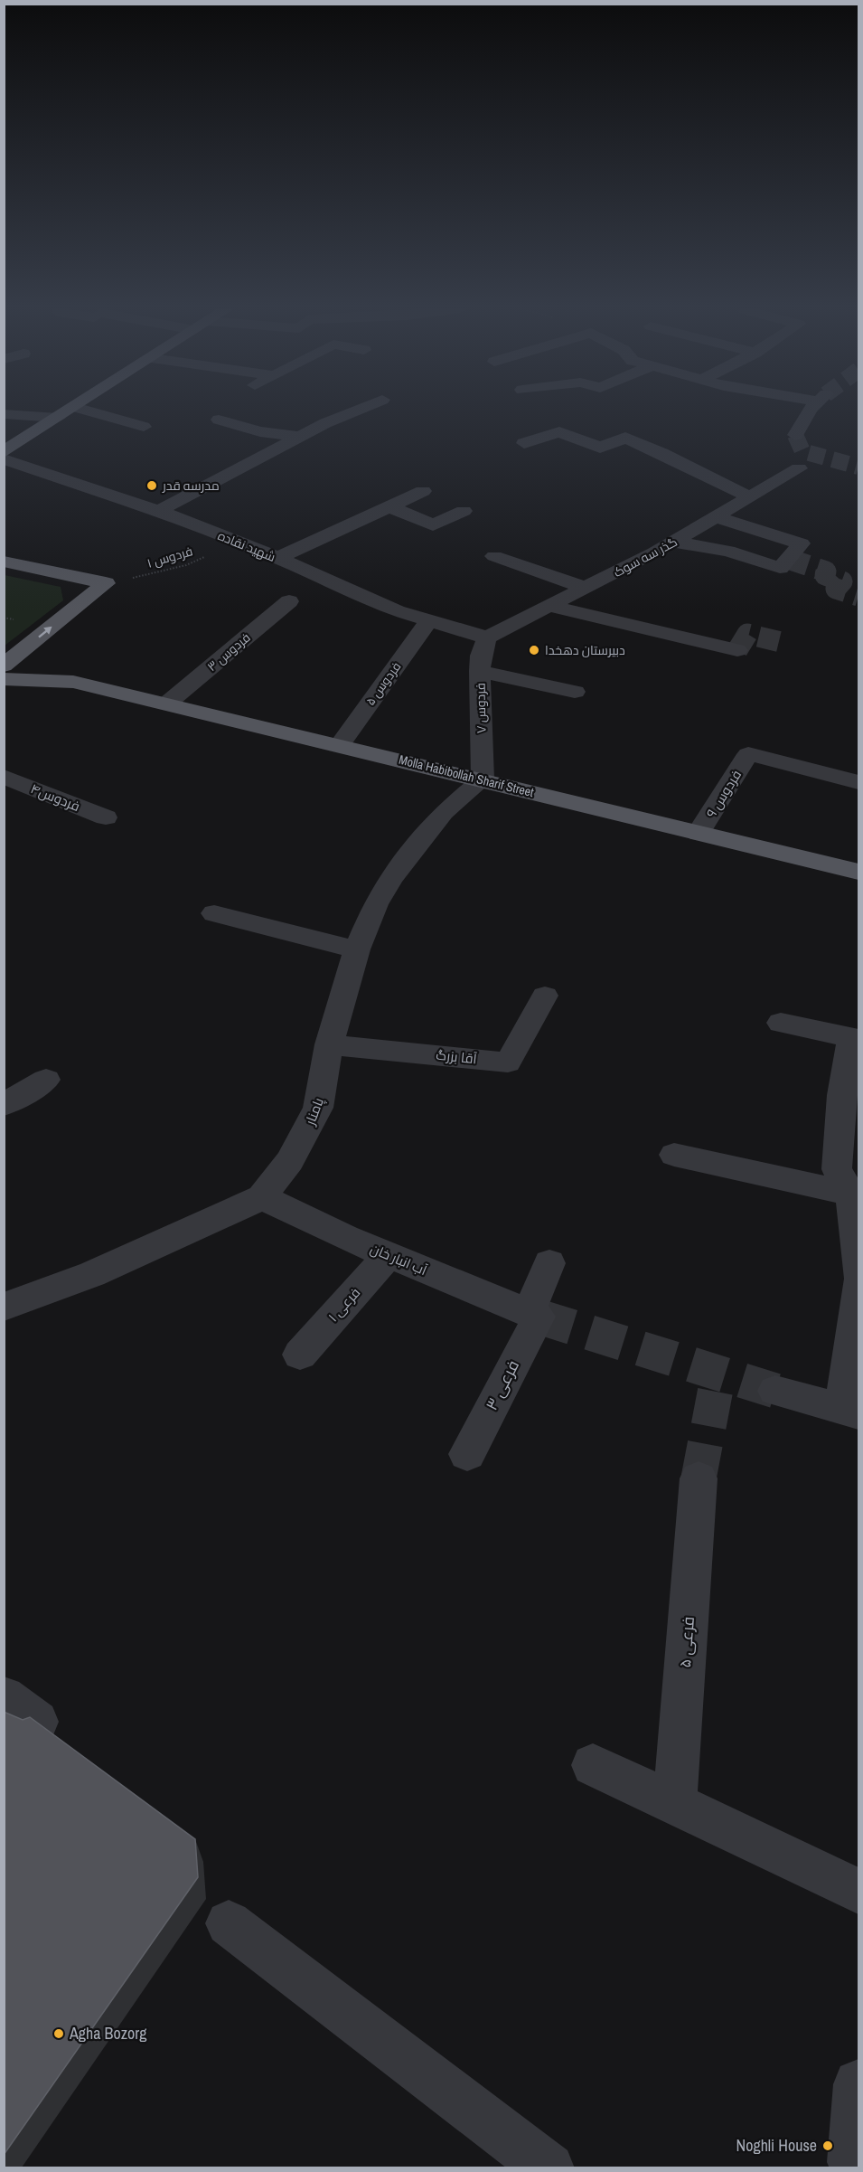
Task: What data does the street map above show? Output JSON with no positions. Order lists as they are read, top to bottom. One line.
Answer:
{"streets":{"main road":["Molla Habibollah Sharif Street"],"street":["شهید نقاده","گذر سه سوک","فردوس ۳","فردوس ۵","فردوس ۷","فردوس ۹","فردوس۴","آقا بزرگ","پامنار","آب انبار خان","فرعی ۱","فرعی ۳","فرعی ۵"],"path":["فردوس ۱"]},"crossings":[["شهید نقاده","فردوس ۱"],["شهید نقاده","گذر سه سوک"],["شهید نقاده","فردوس ۵"],["شهید نقاده","فردوس ۷"],["گذر سه سوک","فردوس ۷"],["فردوس ۳","Molla Habibollah Sharif Street"],["فردوس ۵","Molla Habibollah Sharif Street"],["فردوس ۷","Molla Habibollah Sharif Street"],["فردوس ۷","پامنار"],["Molla Habibollah Sharif Street","فردوس ۹"],["Molla Habibollah Sharif Street","پامنار"],["آقا بزرگ","پامنار"],["پامنار","آب انبار خان"],["آب انبار خان","فرعی ۱"],["آب انبار خان","فرعی ۳"]],"places":["مدرسه قدر","دبیرستان دهخدا","Agha Bozorg","Noghli House"]}
